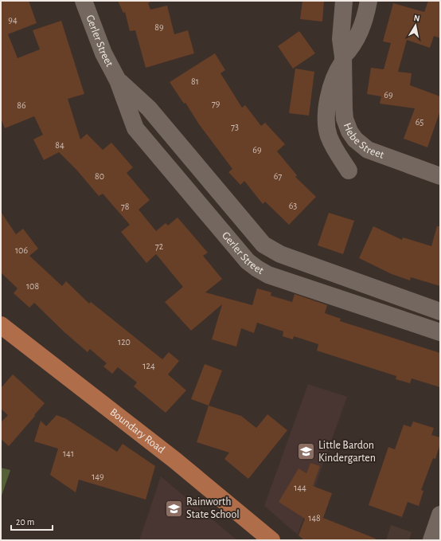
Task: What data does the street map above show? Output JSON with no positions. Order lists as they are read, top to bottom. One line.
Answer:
{"streets":{"main road":["Boundary Road"],"street":["Gerler Street","Hebe Street"]},"places":{"school or university":["Little Bardon Kindergarten","Rainworth State School"]},"house_numbers":["94","89","81","69","79","86","65","73","84","69","80","67","63","78","72","106","108","120","124","141","149","144","148"],"scale_bar":"20 m","north":"top"}
